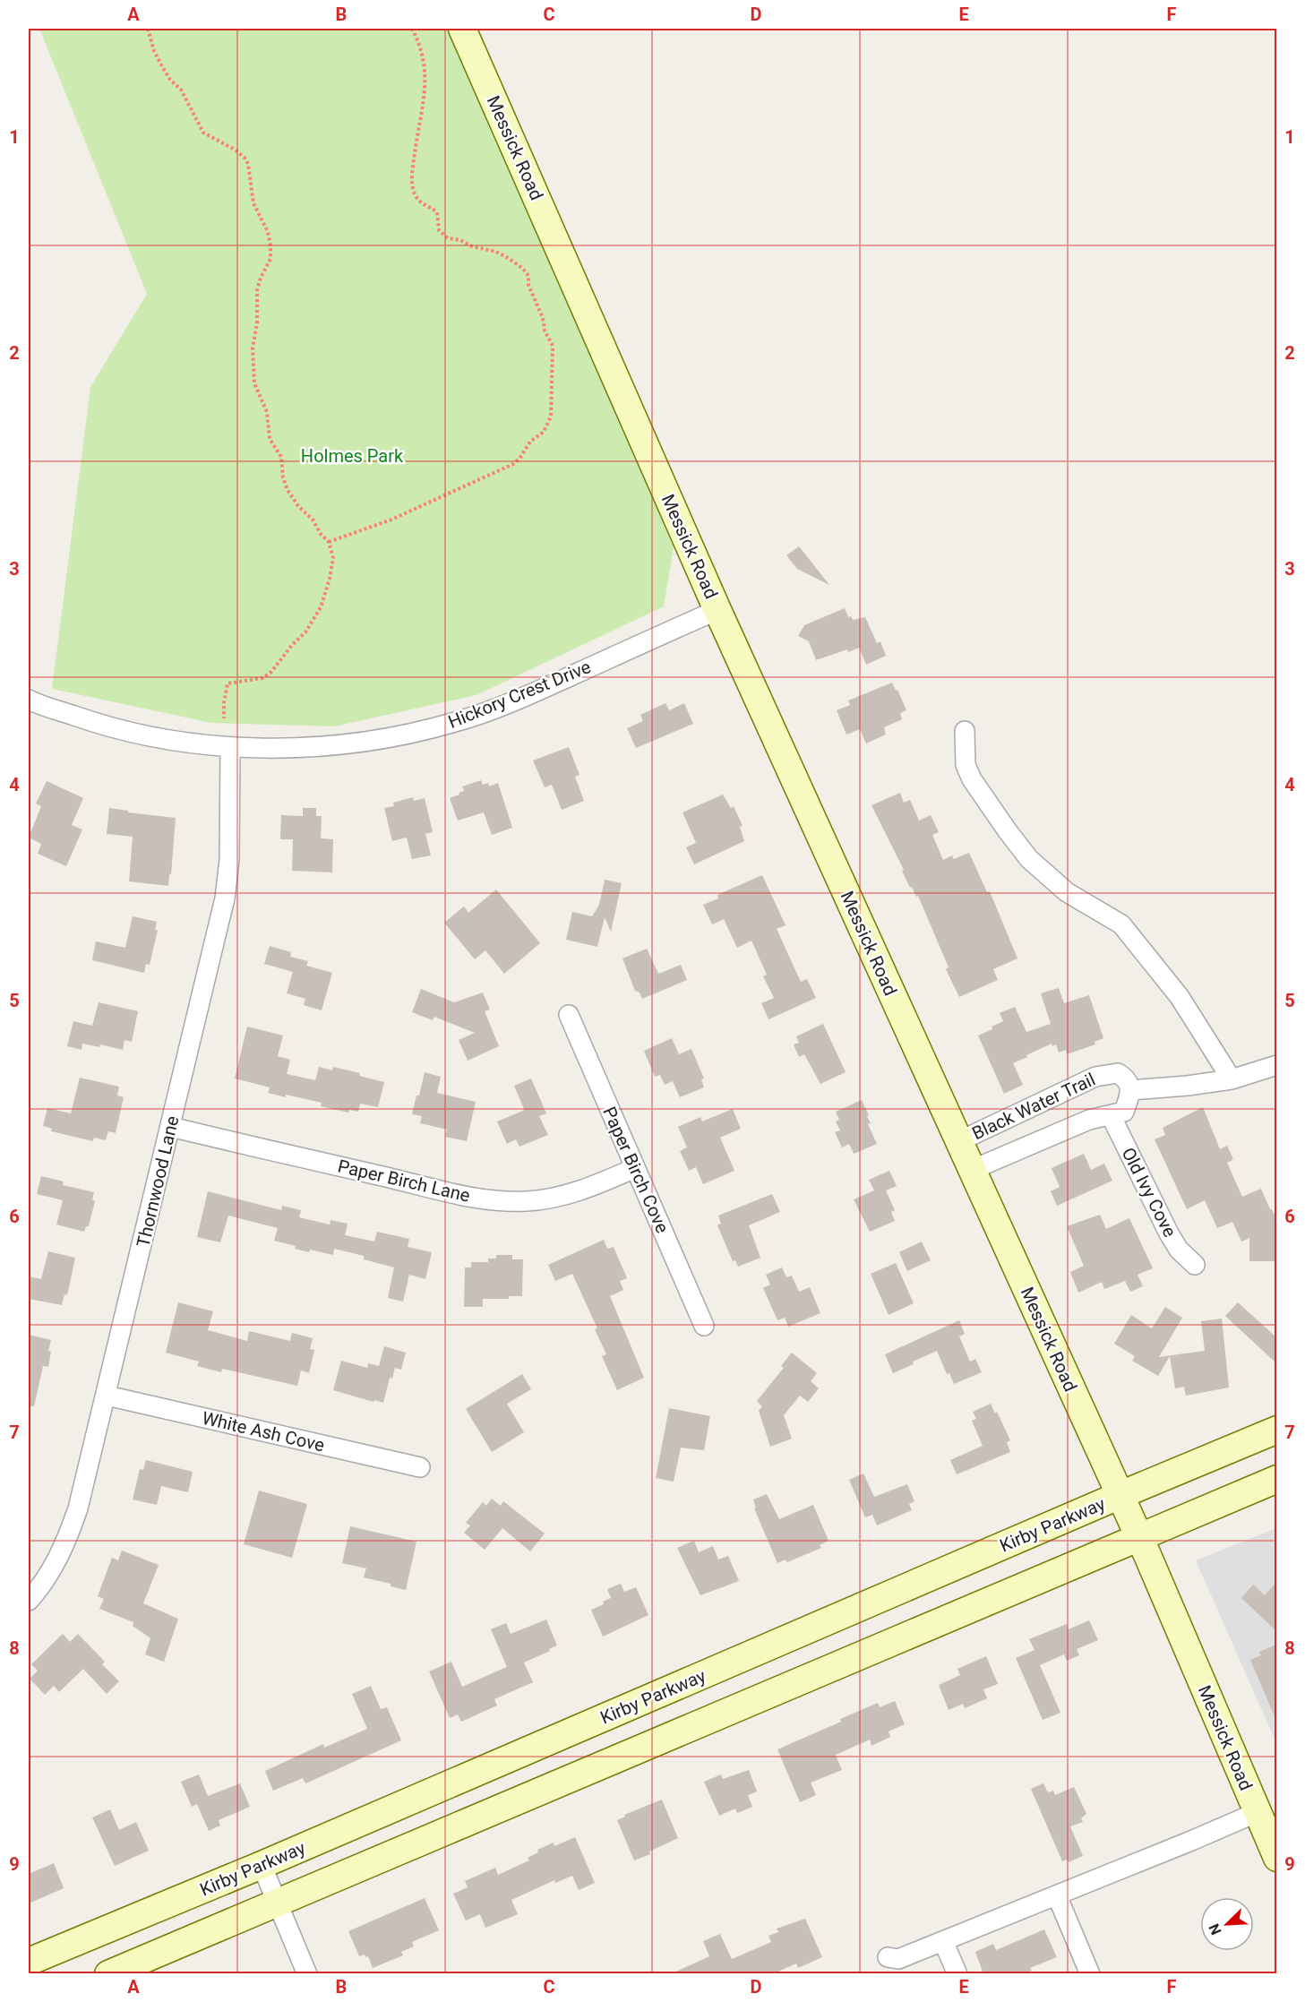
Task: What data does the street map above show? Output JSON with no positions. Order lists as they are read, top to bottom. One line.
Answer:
{"streets":{"main road":["Messick Road","Kirby Parkway"],"street":["Hickory Crest Drive","Black Water Trail","Paper Birch Cove","Paper Birch Lane","Thornwood Lane","Old Ivy Cove","White Ash Cove"]},"crossings":[["Messick Road","Hickory Crest Drive"],["Messick Road","Black Water Trail"],["Messick Road","Kirby Parkway"],["Hickory Crest Drive","Thornwood Lane"],["Black Water Trail","Old Ivy Cove"],["Paper Birch Cove","Paper Birch Lane"],["Paper Birch Lane","Thornwood Lane"],["Thornwood Lane","White Ash Cove"]],"parks":["Holmes Park"],"north":"bottom left","grid":{"columns":["A","B","C","D","E","F"],"rows":["1","2","3","4","5","6","7","8","9"]}}
